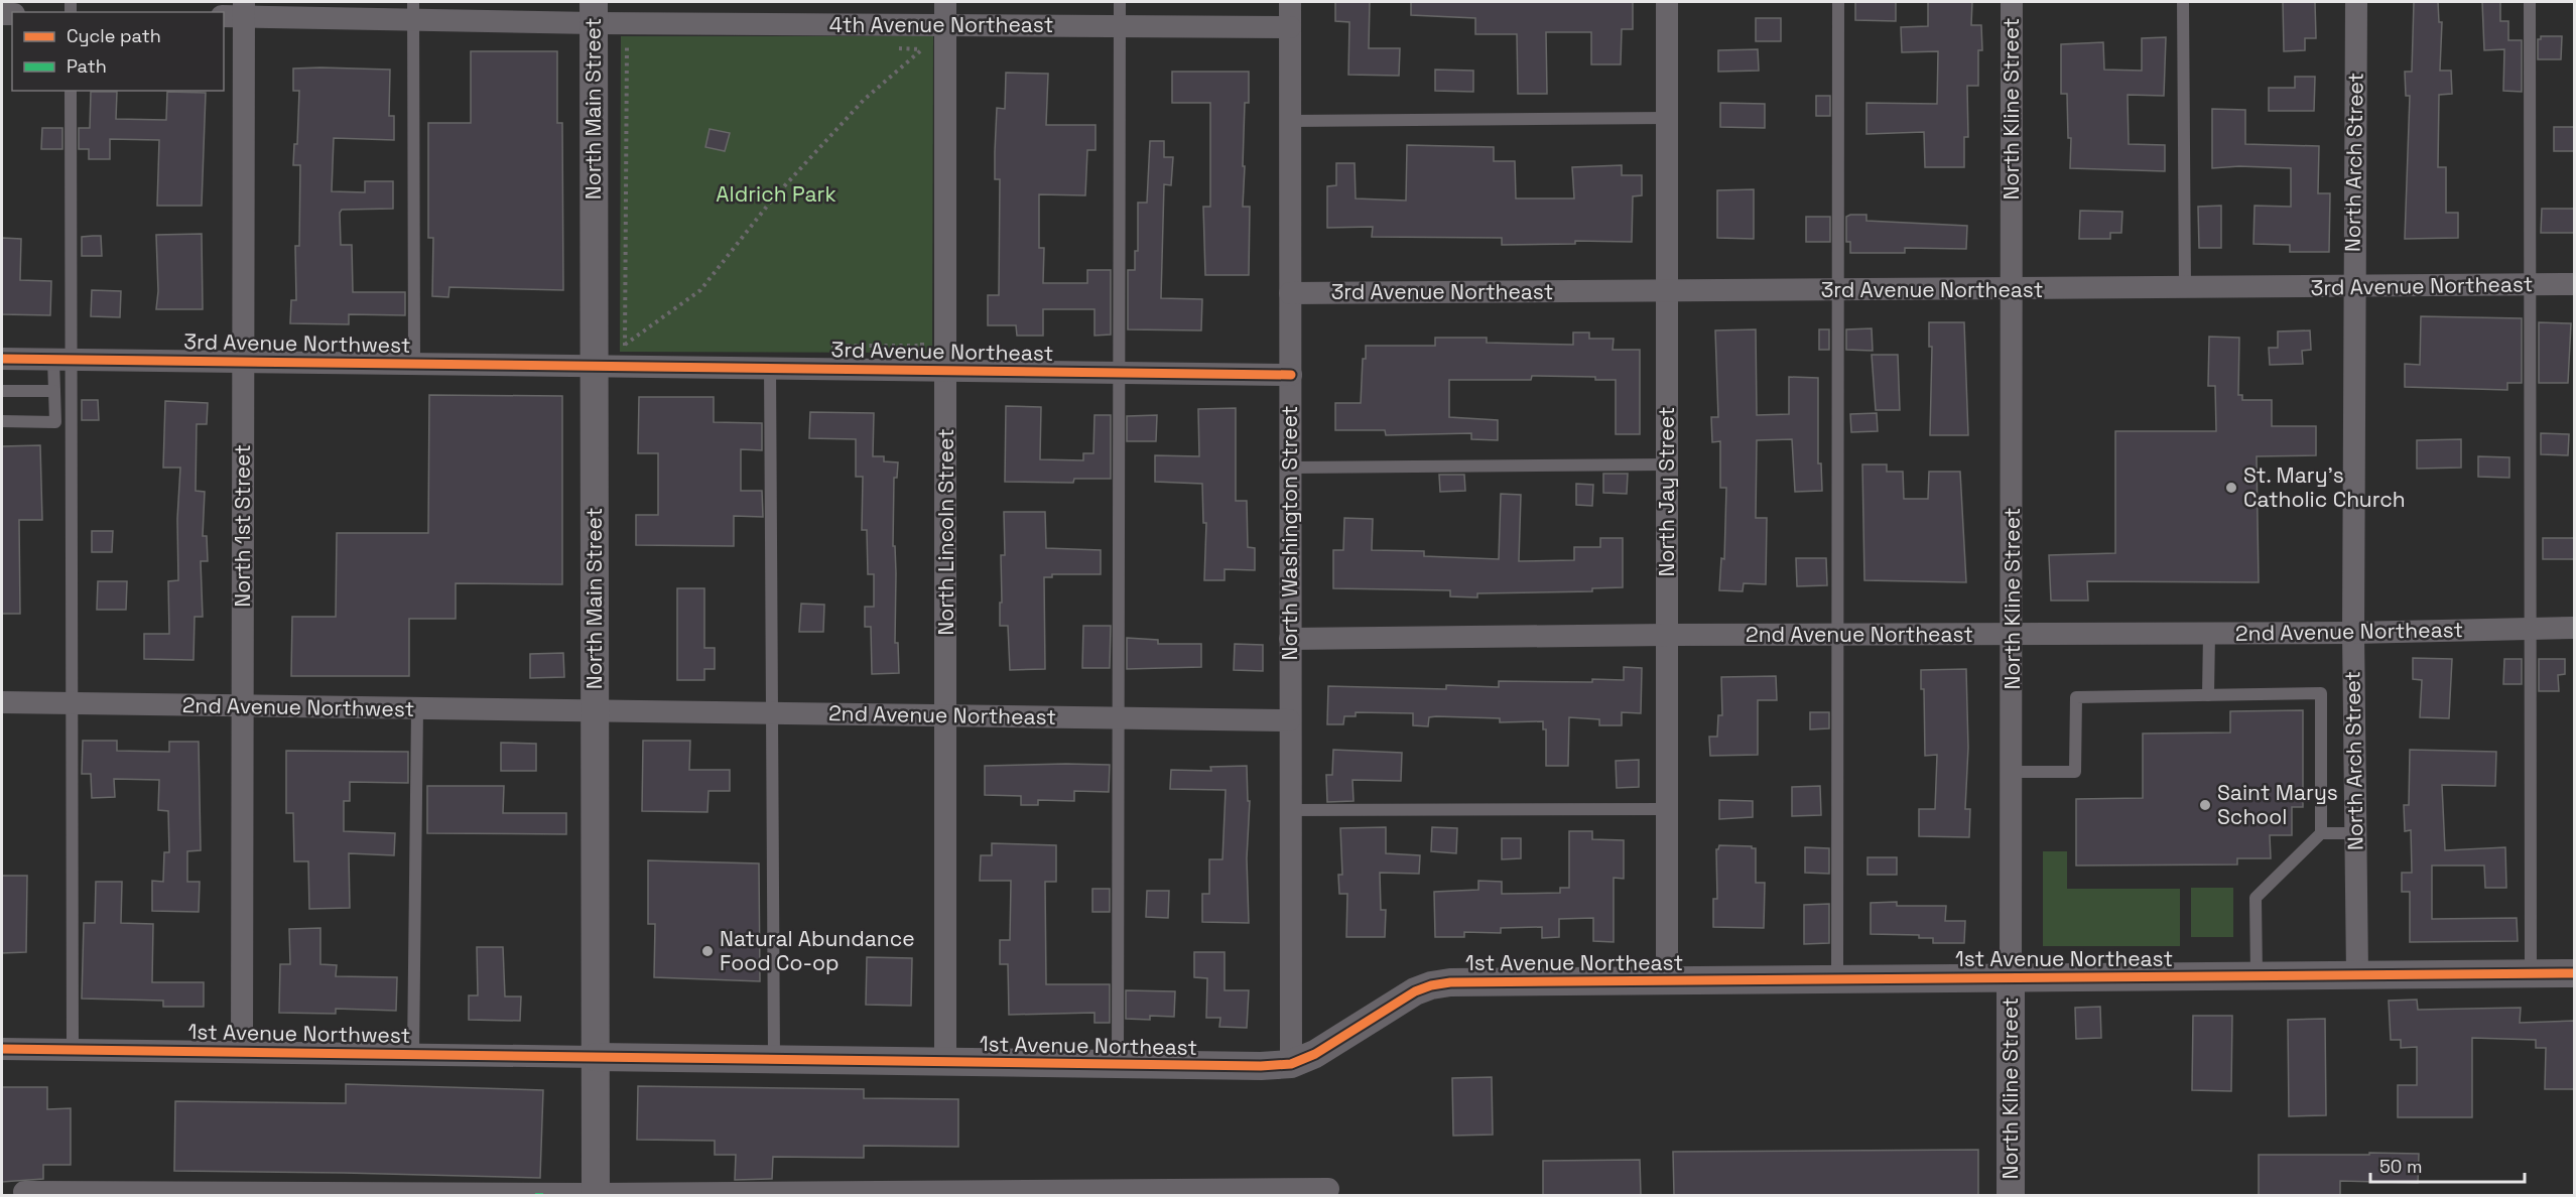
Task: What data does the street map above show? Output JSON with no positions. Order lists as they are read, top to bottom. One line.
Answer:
{"streets":{"street":["4th Avenue Northeast","North Main Street","North Kline Street","North Arch Street","3rd Avenue Northeast","3rd Avenue Northwest","North Jay Street","North 1st Street","North Lincoln Street","North Washington Street","2nd Avenue Northeast","2nd Avenue Northwest","1st Avenue Northeast","1st Avenue Northwest"]},"crossings":[["4th Avenue Northeast","North Main Street"],["4th Avenue Northeast","North 1st Street"],["4th Avenue Northeast","North Lincoln Street"],["4th Avenue Northeast","North Washington Street"],["North Main Street","3rd Avenue Northeast"],["North Main Street","3rd Avenue Northwest"],["North Main Street","2nd Avenue Northeast"],["North Main Street","2nd Avenue Northwest"],["North Main Street","1st Avenue Northeast"],["North Main Street","1st Avenue Northwest"],["North Kline Street","3rd Avenue Northeast"],["North Kline Street","2nd Avenue Northeast"],["North Kline Street","1st Avenue Northeast"],["North Arch Street","3rd Avenue Northeast"],["North Arch Street","2nd Avenue Northeast"],["North Arch Street","1st Avenue Northeast"],["3rd Avenue Northeast","3rd Avenue Northwest"],["3rd Avenue Northeast","North Jay Street"],["3rd Avenue Northeast","North Lincoln Street"],["3rd Avenue Northeast","North Washington Street"],["3rd Avenue Northwest","North 1st Street"],["North Jay Street","2nd Avenue Northeast"],["North Jay Street","1st Avenue Northeast"],["North 1st Street","2nd Avenue Northwest"],["North 1st Street","1st Avenue Northwest"],["North Lincoln Street","2nd Avenue Northeast"],["North Lincoln Street","1st Avenue Northeast"],["North Washington Street","2nd Avenue Northeast"],["North Washington Street","1st Avenue Northeast"],["2nd Avenue Northeast","2nd Avenue Northwest"],["1st Avenue Northeast","1st Avenue Northwest"]],"parks":["Aldrich Park"],"places":["St. Mary's Catholic Church","Saint Marys School","Natural Abundance Food Co-op"],"legend":["Cycle path","Path"],"scale_bar":"50 m"}
